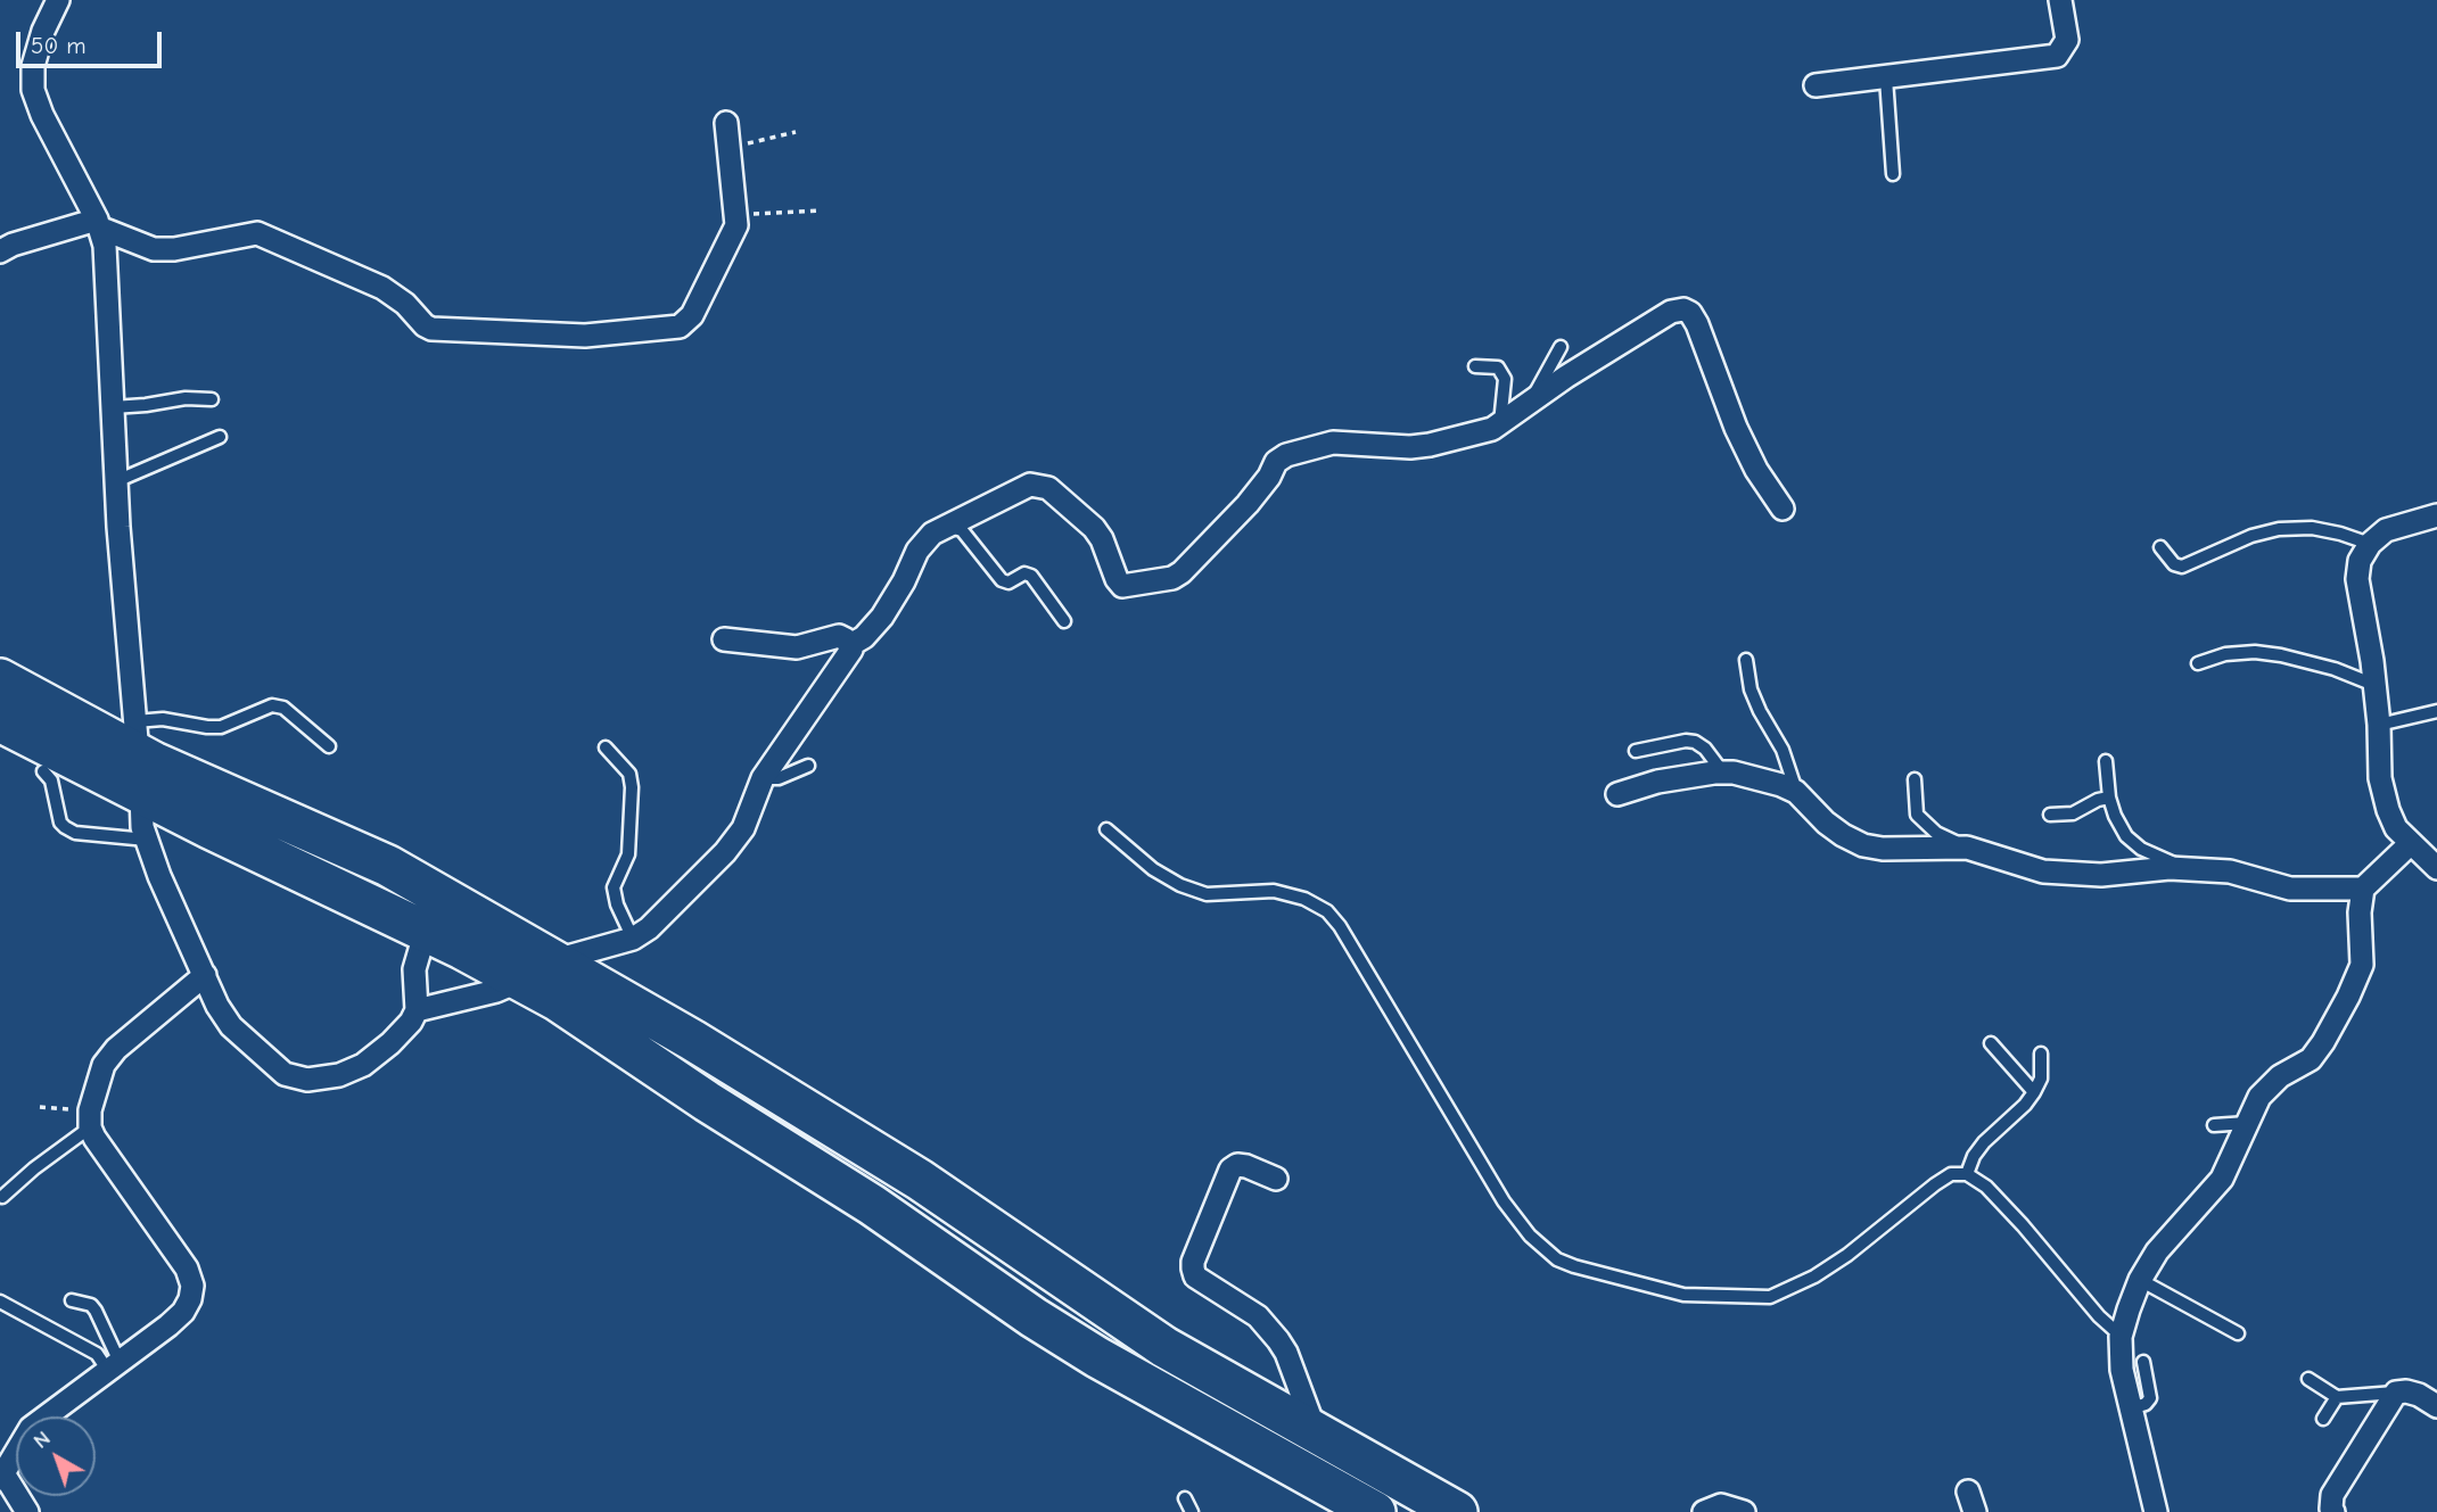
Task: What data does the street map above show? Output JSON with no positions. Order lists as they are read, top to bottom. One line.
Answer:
{"scale_bar":"50 m","north":"top left"}
